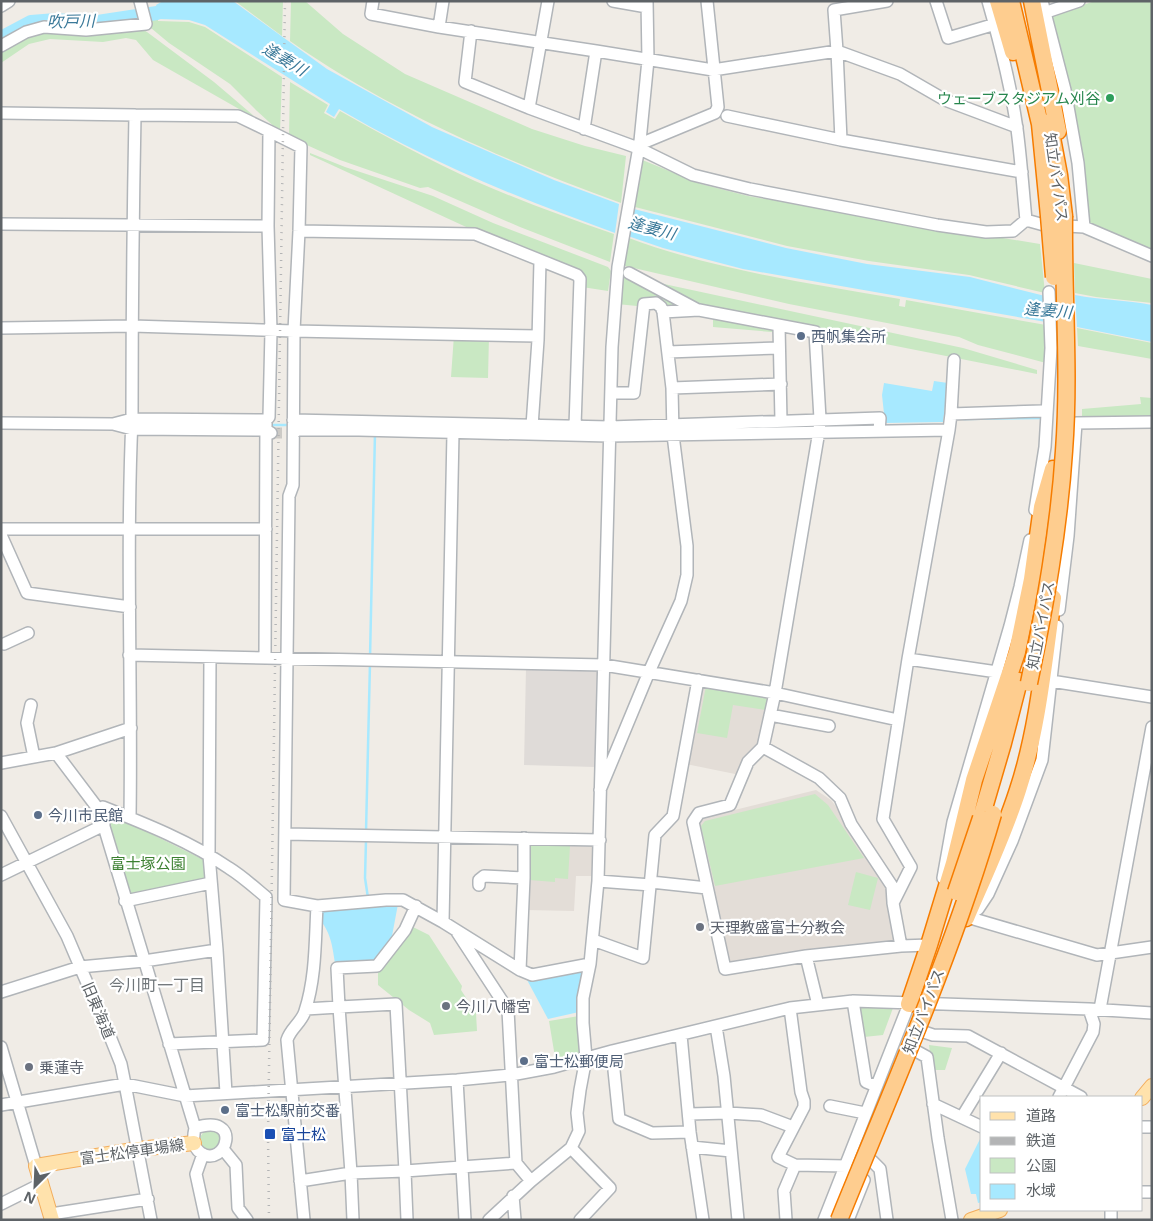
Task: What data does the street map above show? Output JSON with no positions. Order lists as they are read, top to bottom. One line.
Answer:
{"streets":{"highway":["知立バイパス"],"main road":["富士松停車場線"],"street":["旧東海道"]},"crossings":[["旧東海道","富士松停車場線"]],"districts":["今川町一丁目"],"water":["吹戸川","逢妻川"],"parks":["富士塚公園"],"places":{"other":["ウェーブスタジアム刈谷","西帆集会所","今川市民館","天理教盛富士分教会","今川八幡宮","富士松郵便局","乗蓮寺","富士松駅前交番"],"transit":["富士松"]},"legend":["道路","鉄道","公園","水域"],"north":"bottom left"}
